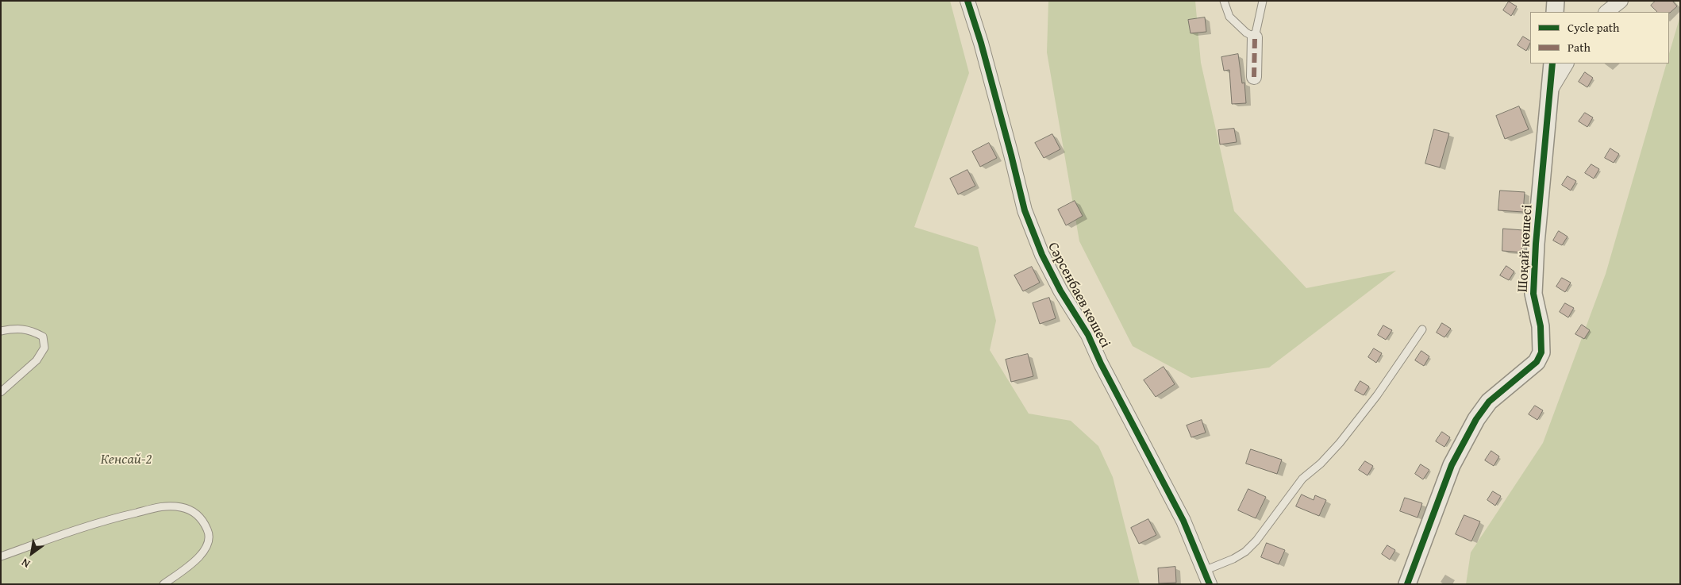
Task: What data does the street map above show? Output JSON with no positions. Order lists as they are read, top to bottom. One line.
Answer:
{"streets":{"street":["Шоқай көшесі","Сәрсенбаев көшесі"]},"parks":["Кенсай-2"],"legend":["Cycle path","Path"],"north":"bottom left"}
